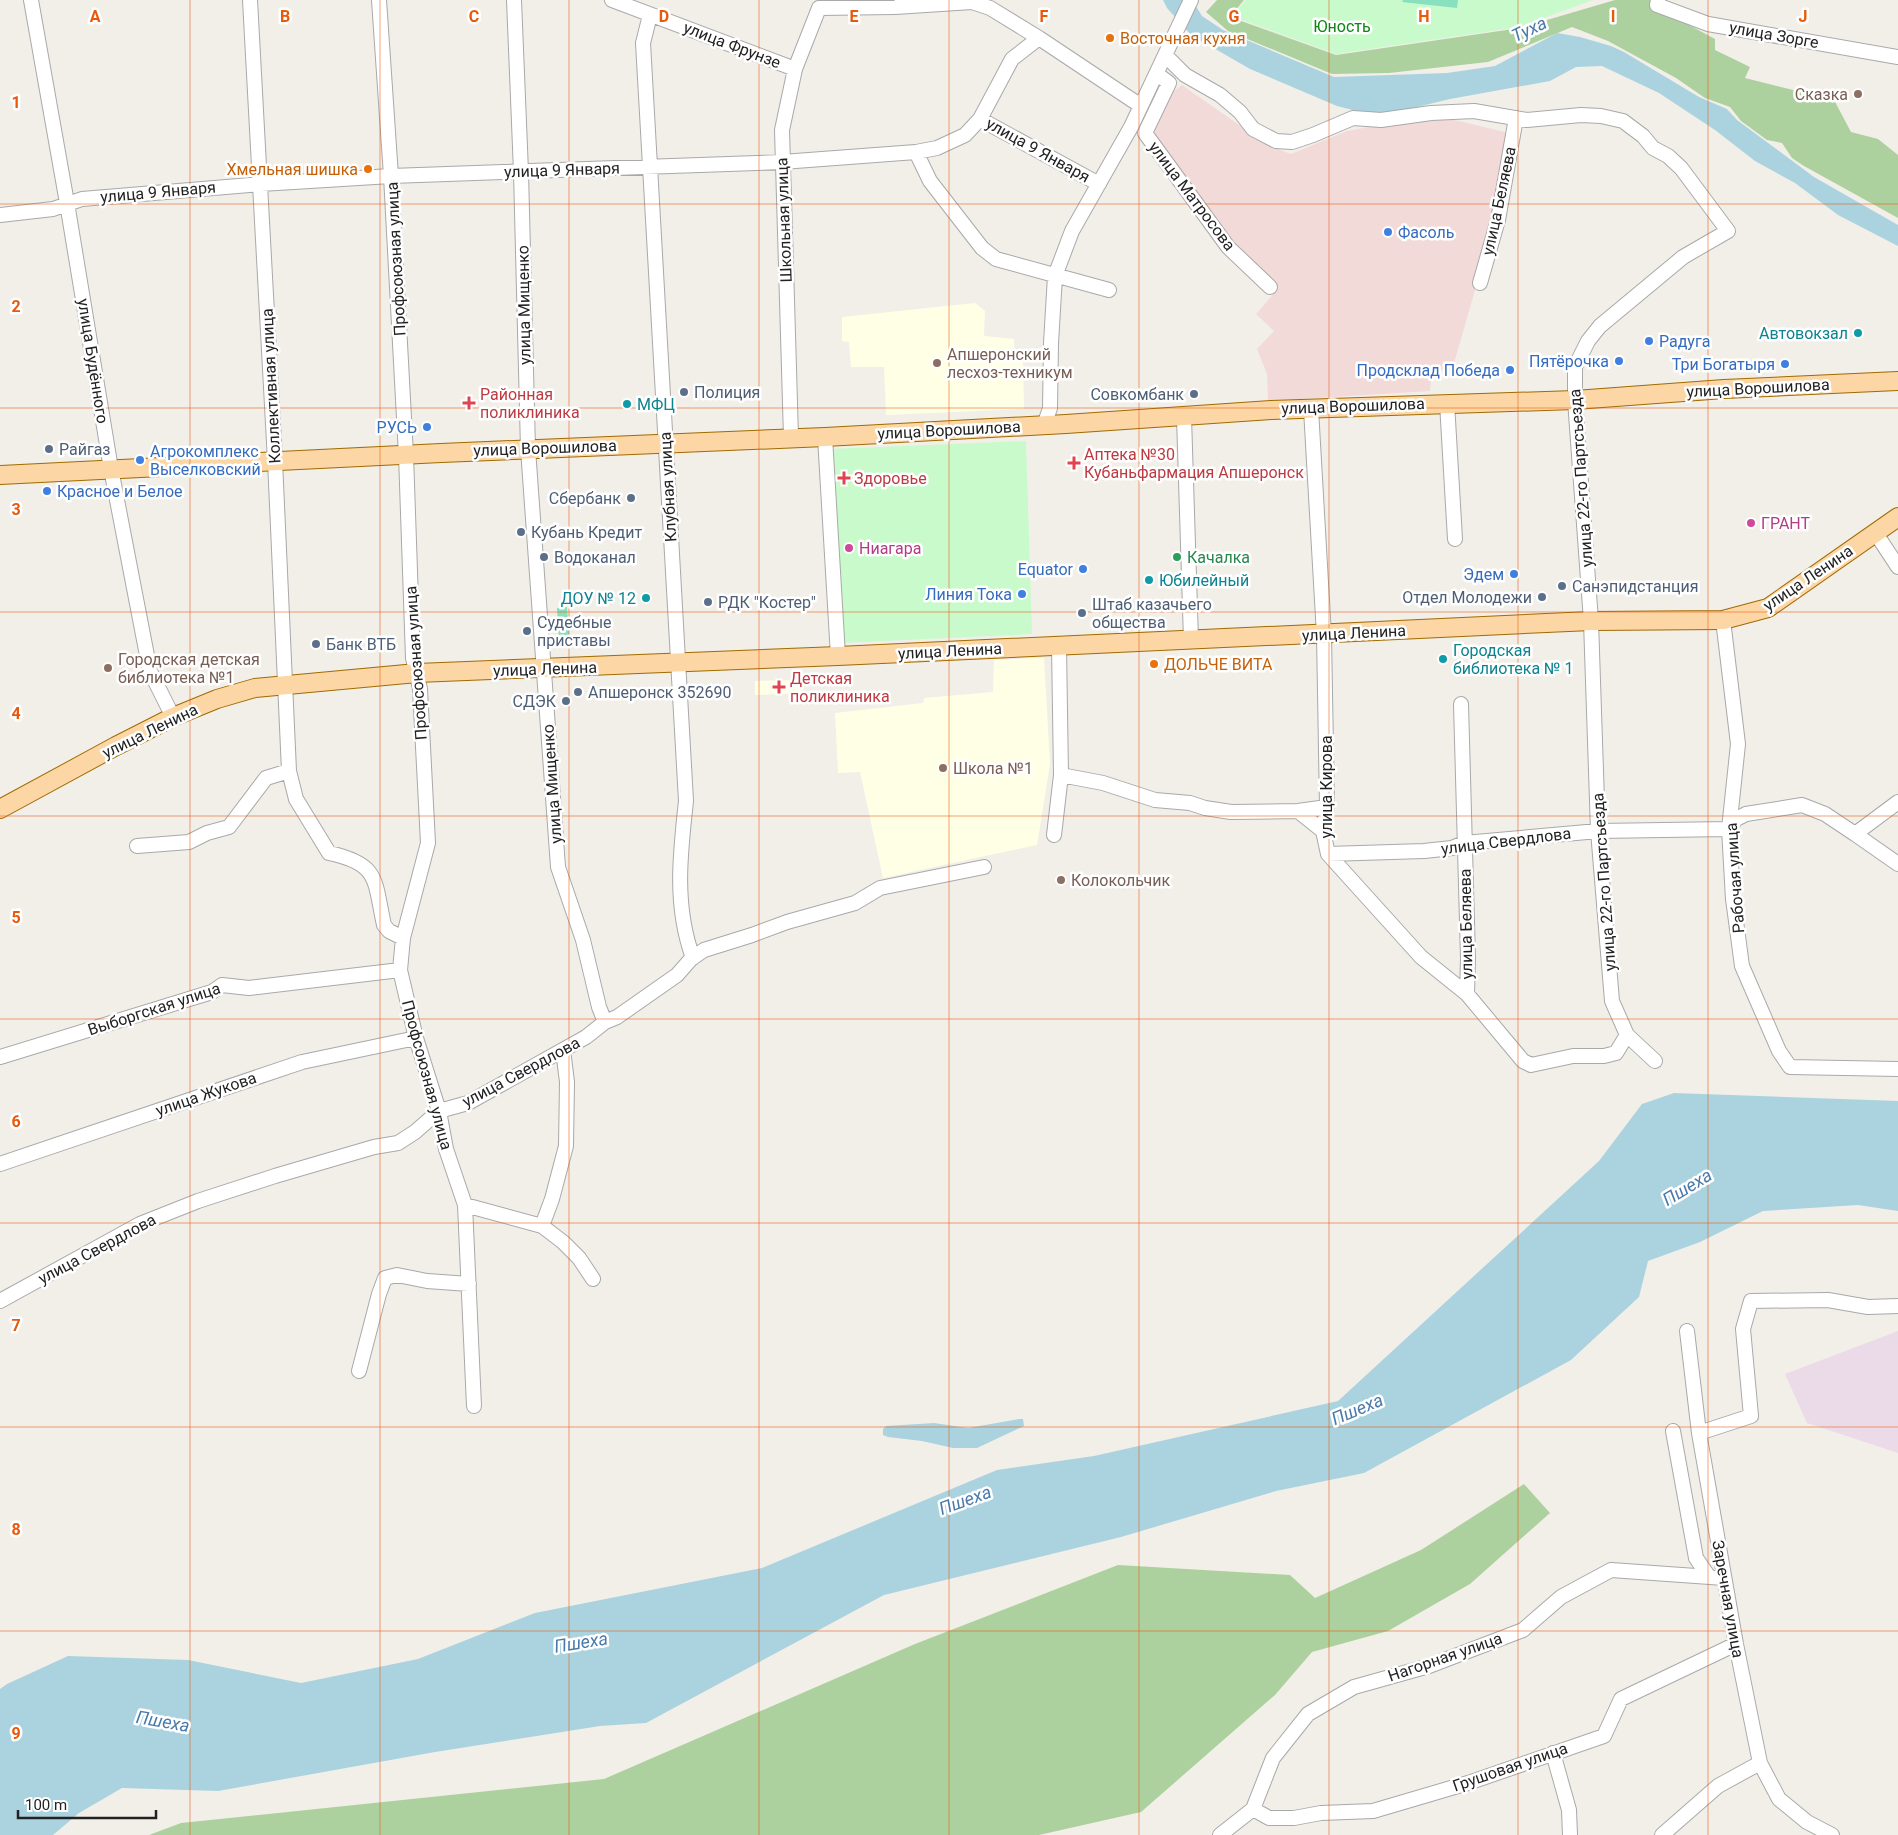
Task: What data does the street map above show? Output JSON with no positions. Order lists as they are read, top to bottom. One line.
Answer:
{"streets":{"main road":["улица Ворошилова","улица Ленина"],"street":["улица Зорге","улица Фрунзе","улица 9 Января","улица Матросова","улица Беляева","Школьная улица","Профсоюзная улица","улица Мищенко","улица Будённого","Коллективная улица","улица 22-го Партсъезда","Клубная улица","улица Кирова","улица Свердлова","Рабочая улица","Выборгская улица","улица Жукова","Заречная улица","Нагорная улица","Грушовая улица"]},"crossings":[["улица Фрунзе","Школьная улица"],["улица Фрунзе","Клубная улица"],["улица 9 Января","Школьная улица"],["улица 9 Января","Профсоюзная улица"],["улица 9 Января","улица Мищенко"],["улица 9 Января","улица Будённого"],["улица 9 Января","Коллективная улица"],["улица 9 Января","Клубная улица"],["улица Беляева","улица 22-го Партсъезда"],["улица Беляева","улица Кирова"],["улица Беляева","улица Свердлова"],["Школьная улица","улица Ворошилова"],["Профсоюзная улица","Коллективная улица"],["Профсоюзная улица","улица Ворошилова"],["Профсоюзная улица","улица Ленина"],["Профсоюзная улица","улица Свердлова"],["Профсоюзная улица","Выборгская улица"],["Профсоюзная улица","улица Жукова"],["улица Мищенко","улица Ворошилова"],["улица Мищенко","улица Ленина"],["улица Мищенко","улица Свердлова"],["улица Будённого","улица Ворошилова"],["улица Будённого","улица Ленина"],["Коллективная улица","улица Ворошилова"],["Коллективная улица","улица Ленина"],["улица Ворошилова","улица 22-го Партсъезда"],["улица Ворошилова","Клубная улица"],["улица Ворошилова","улица Кирова"],["улица 22-го Партсъезда","улица Ленина"],["улица 22-го Партсъезда","улица Кирова"],["улица 22-го Партсъезда","улица Свердлова"],["Клубная улица","улица Ленина"],["Клубная улица","улица Свердлова"],["улица Ленина","улица Кирова"],["улица Ленина","Рабочая улица"],["улица Кирова","улица Свердлова"],["улица Свердлова","Рабочая улица"],["Заречная улица","Нагорная улица"],["Заречная улица","Грушовая улица"],["Нагорная улица","Грушовая улица"]],"water":["Туха","Пшеха"],"parks":["Юность"],"places":{"other":["Восточная кухня","Сказка","Хмельная шишка","Фасоль","Автовокзал","Радуга","Пятёрочка","Апшеронский лесхоз-техникум","Три Богатыря","Продсклад Победа","Полиция","Совкомбанк","МФЦ","РУСЬ","Райгаз","Агрокомплекс Выселковский","Красное и Белое","Сбербанк","ГРАНТ","Кубань Кредит","Ниагара","Водоканал","Качалка","Equator","Эдем","Юбилейный","Санэпидстанция","Линия Тока","Отдел Молодежи","ДОУ № 12","РДК \"Костер\"","Штаб казачьего общества","Судебные приставы","Банк ВТБ","Городская библиотека № 1","ДОЛЬЧЕ ВИТА","Городская детская библиотека №1","Апшеронск 352690","СДЭК","Школа №1","Колокольчик"],"health":["Районная поликлиника","Аптека №30 Кубаньфармация Апшеронск","Здоровье","Детская поликлиника"]},"scale_bar":"100 m","grid":{"columns":["A","B","C","D","E","F","G","H","I","J"],"rows":["1","2","3","4","5","6","7","8","9"]}}
